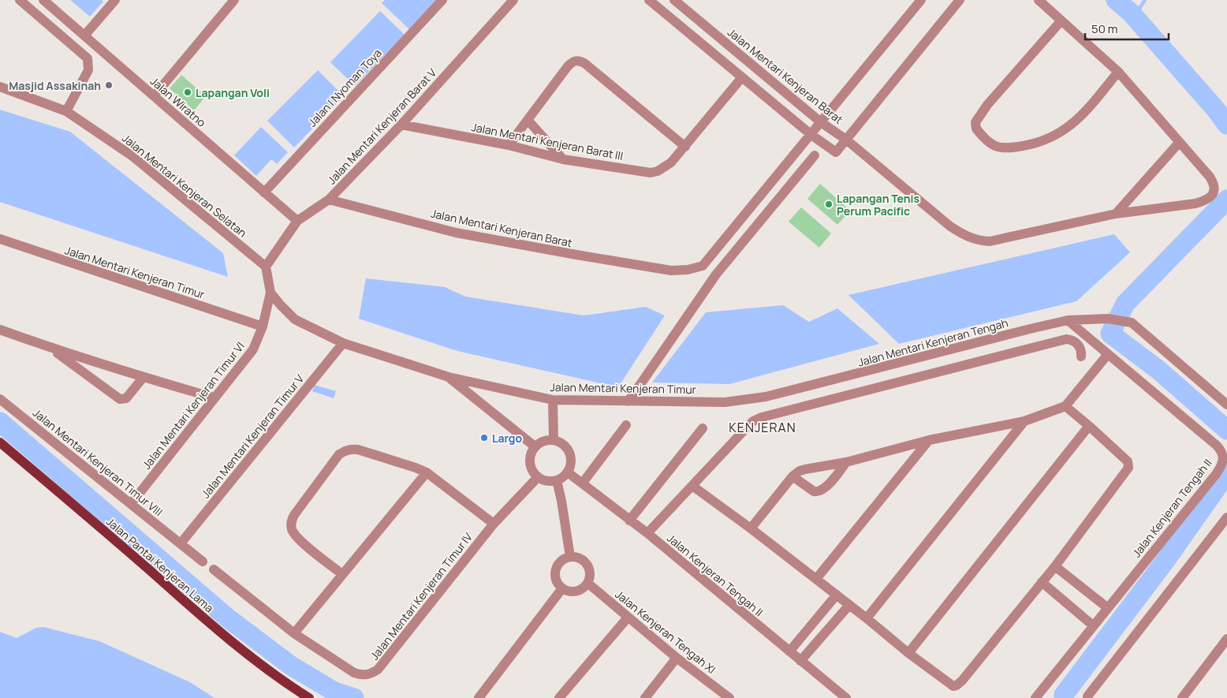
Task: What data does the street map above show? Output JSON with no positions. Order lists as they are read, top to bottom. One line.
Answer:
{"streets":{"main road":["Jalan Pantai Kenjeran Lama"],"street":["Jalan Mentari Kenjeran Barat","Jalan I Nyoman Toya","Jalan Wiratno","Jalan Mentari Kenjeran Barat V","Jalan Mentari Kenjeran Barat III","Jalan Mentari Kenjeran Selatan","Jalan Mentari Kenjeran Timur","Jalan Mentari Kenjeran Tengah","Jalan Mentari Kenjeran Timur VI","Jalan Mentari Kenjeran Timur V","Jalan Mentari Kenjeran Timur VIII","Jalan Kenjeran Tengah II","Jalan Mentari Kenjeran Timur IV","Jalan Kenjeran Tengah XI"]},"crossings":[["Jalan Mentari Kenjeran Barat","Jalan Mentari Kenjeran Barat V"],["Jalan I Nyoman Toya","Jalan Wiratno"],["Jalan Wiratno","Jalan Mentari Kenjeran Barat V"],["Jalan Mentari Kenjeran Barat V","Jalan Mentari Kenjeran Barat III"],["Jalan Mentari Kenjeran Barat V","Jalan Mentari Kenjeran Selatan"],["Jalan Mentari Kenjeran Barat V","Jalan Mentari Kenjeran Timur"],["Jalan Mentari Kenjeran Selatan","Jalan Mentari Kenjeran Timur"],["Jalan Mentari Kenjeran Timur","Jalan Mentari Kenjeran Tengah"],["Jalan Mentari Kenjeran Timur","Jalan Mentari Kenjeran Timur VI"],["Jalan Mentari Kenjeran Timur","Jalan Mentari Kenjeran Timur V"],["Jalan Mentari Kenjeran Tengah","Jalan Kenjeran Tengah II"],["Jalan Mentari Kenjeran Timur VI","Jalan Mentari Kenjeran Timur VIII"],["Jalan Mentari Kenjeran Timur V","Jalan Mentari Kenjeran Timur VIII"],["Jalan Kenjeran Tengah II","Jalan Mentari Kenjeran Timur IV"]],"districts":["KENJERAN"],"places":["Masjid Assakinah","Lapangan Voli","Lapangan Tenis Perum Pacific","Largo"],"scale_bar":"50 m"}
